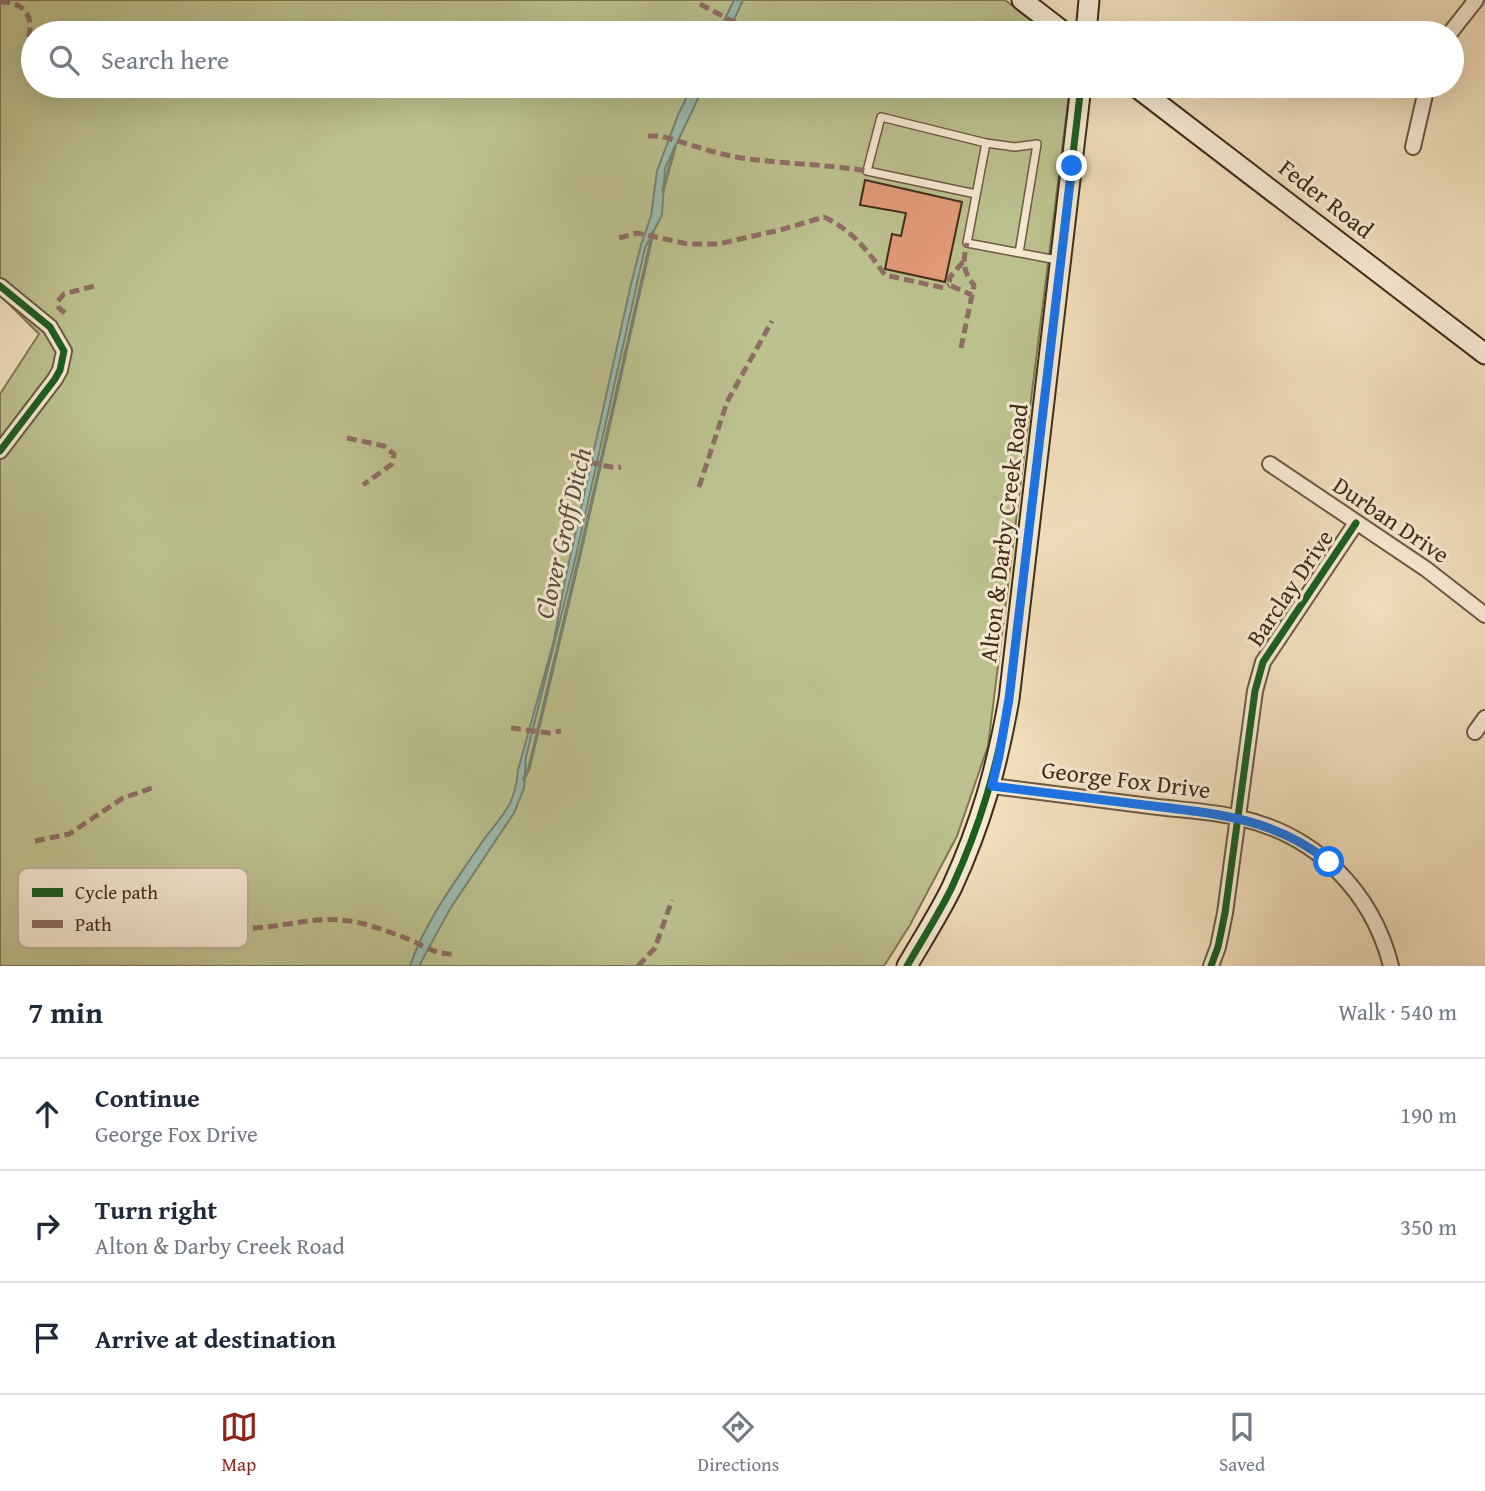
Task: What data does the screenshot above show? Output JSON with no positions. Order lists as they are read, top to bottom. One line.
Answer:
{"streets":{"street":["Feder Road","Durban Drive","Alton & Darby Creek Road","Barclay Drive","George Fox Drive"]},"crossings":[["Durban Drive","Barclay Drive"],["Alton & Darby Creek Road","George Fox Drive"],["Barclay Drive","George Fox Drive"]],"water":["Clover Groff Ditch"],"legend":["Cycle path","Path"],"page":{"search":"Search here","heading":["7 min","Walk · 540 m"],"list":[["Continue","George Fox Drive","190 m"],["Turn right","Alton & Darby Creek Road","350 m"],"Arrive at destination"],"nav":["Map","Directions","Saved"]}}
